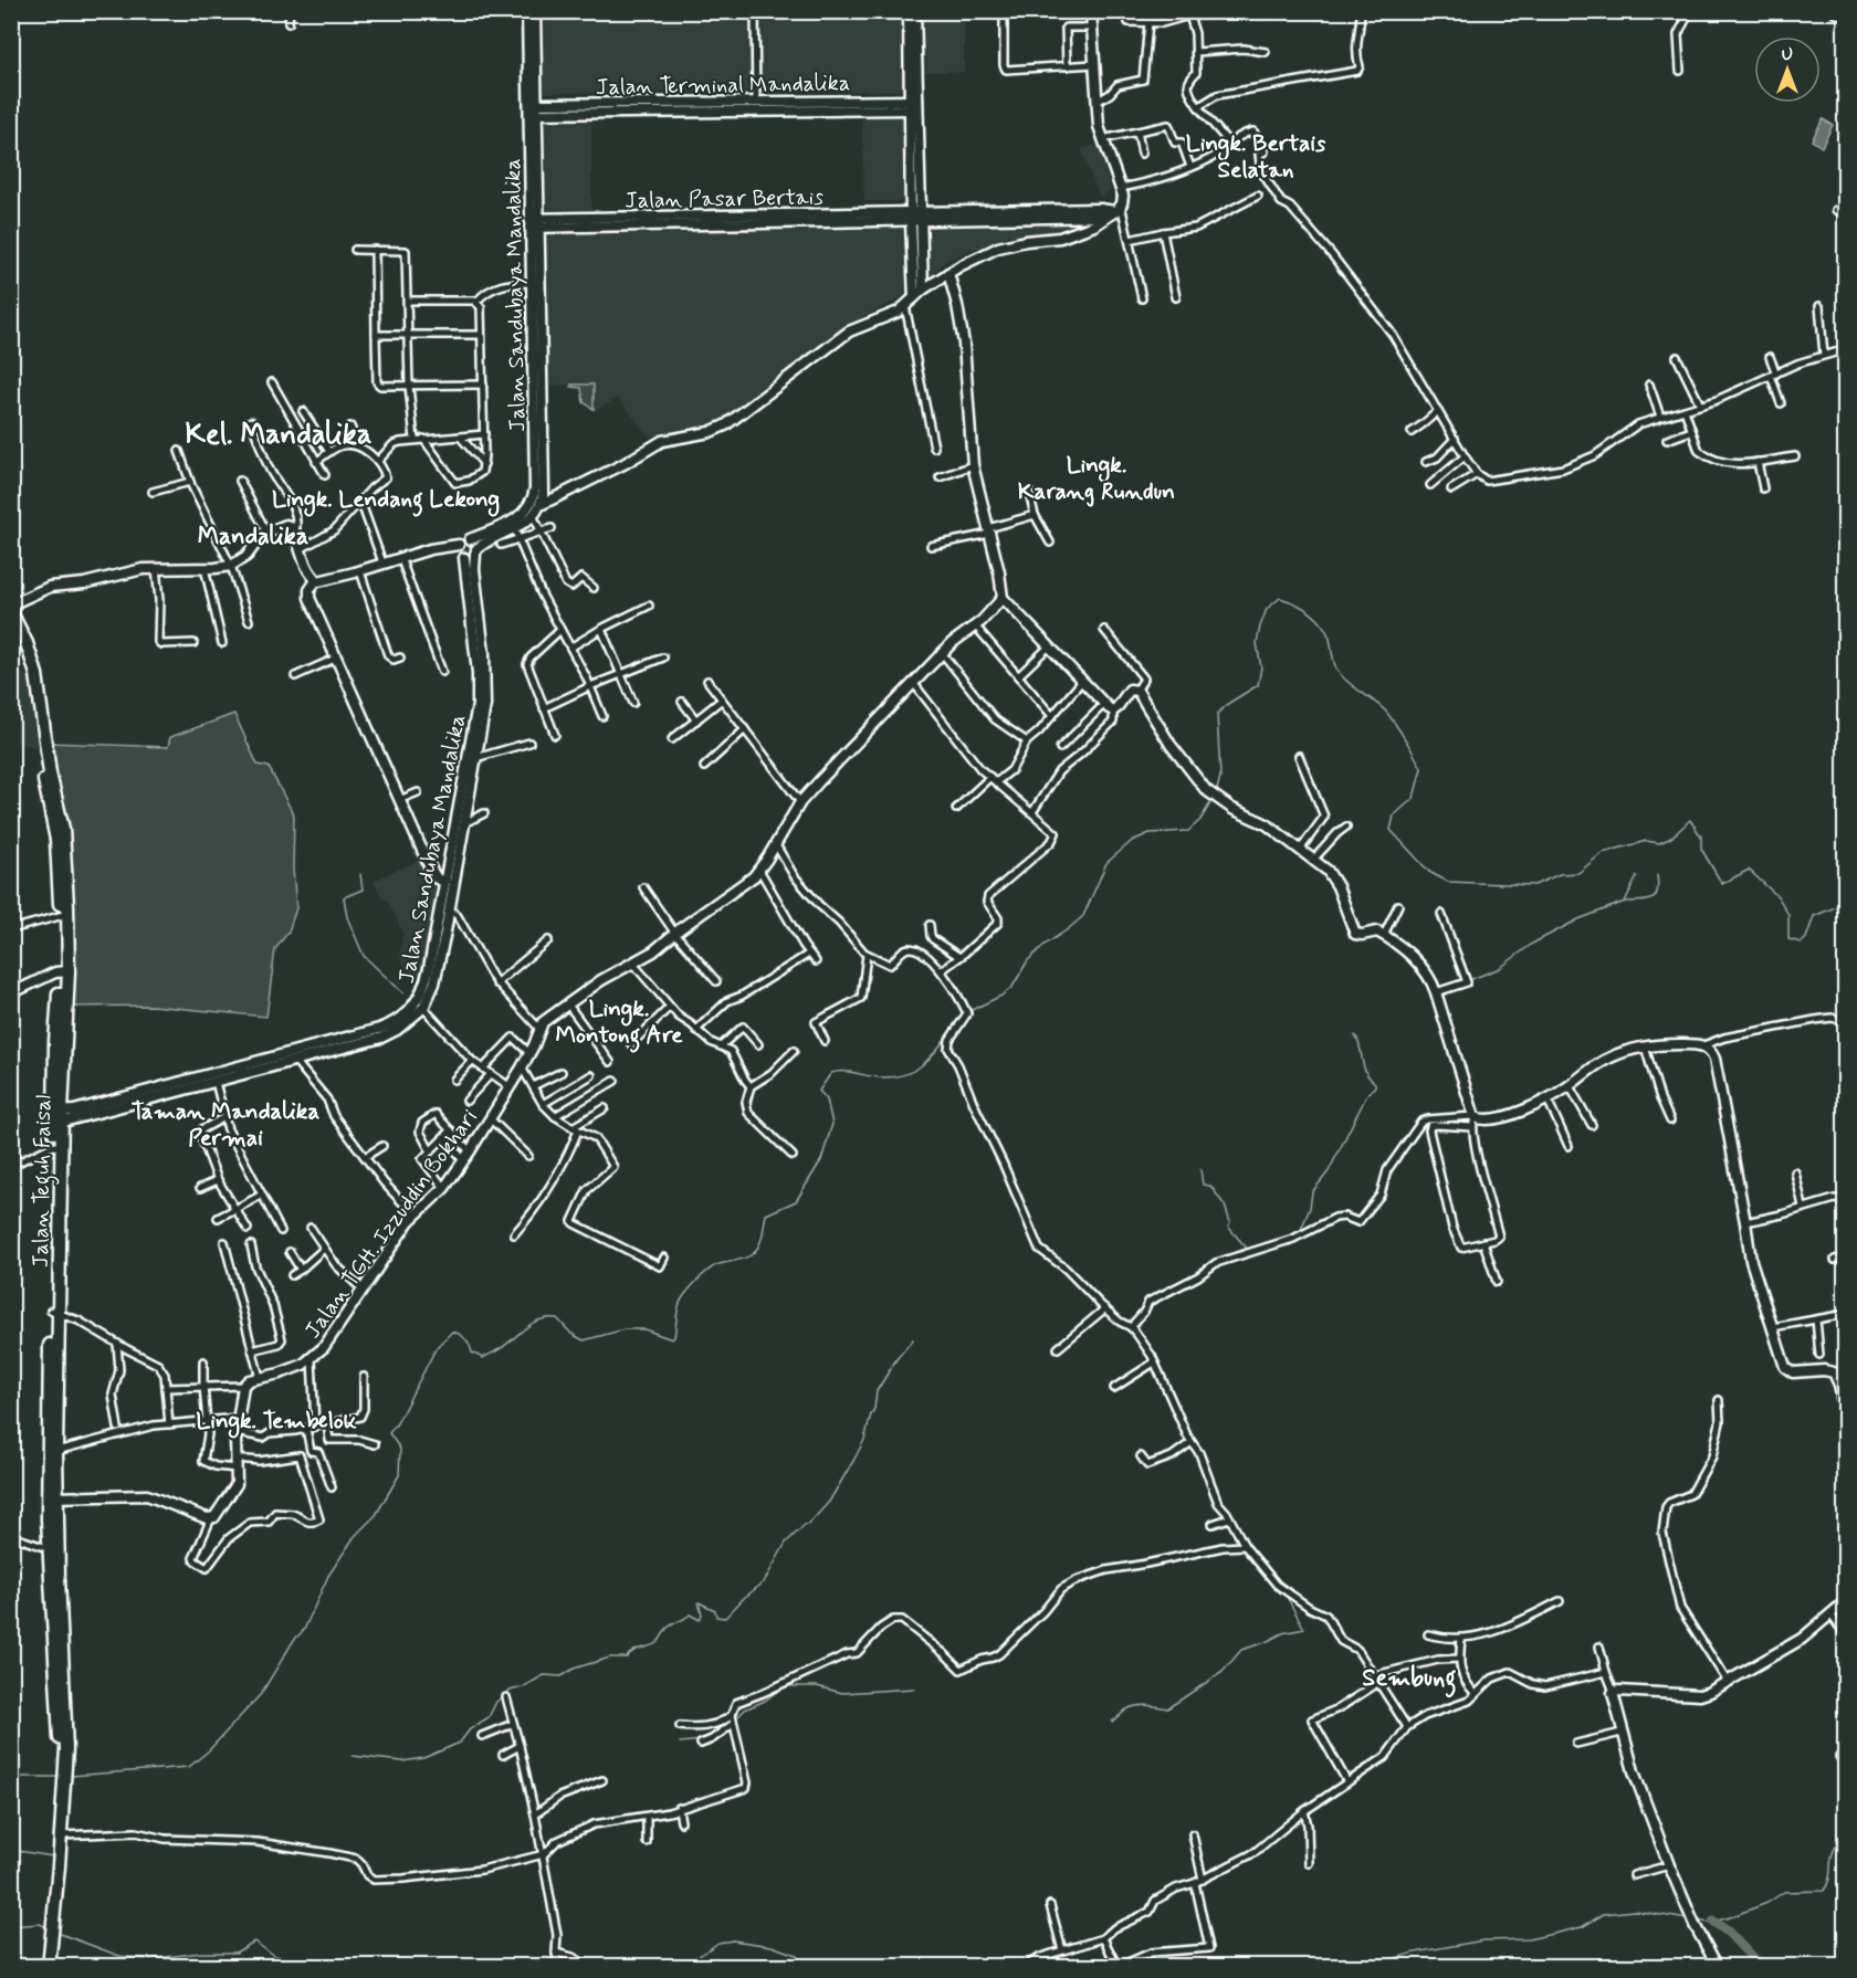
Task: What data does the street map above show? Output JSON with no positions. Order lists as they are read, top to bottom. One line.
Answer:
{"streets":{"highway":["Jalan Teguh Faisal"],"street":["Jalan Terminal Mandalika","Jalan Pasar Bertais","Jalan Sandubaya Mandalika","Jalan TGH. Izzuddin Bokhari"]},"crossings":[["Jalan Terminal Mandalika","Jalan Sandubaya Mandalika"],["Jalan Pasar Bertais","Jalan Sandubaya Mandalika"],["Jalan Sandubaya Mandalika","Jalan Teguh Faisal"]],"districts":["Lingk. Bertais Selatan","Kel. Mandalika","Lingk. Karang Rundun","Lingk. Lendang Lekong","Mandalika","Lingk. Montong Are","Taman Mandalika Permai","Lingk. Tembelok","Sembung"],"north":"top"}
